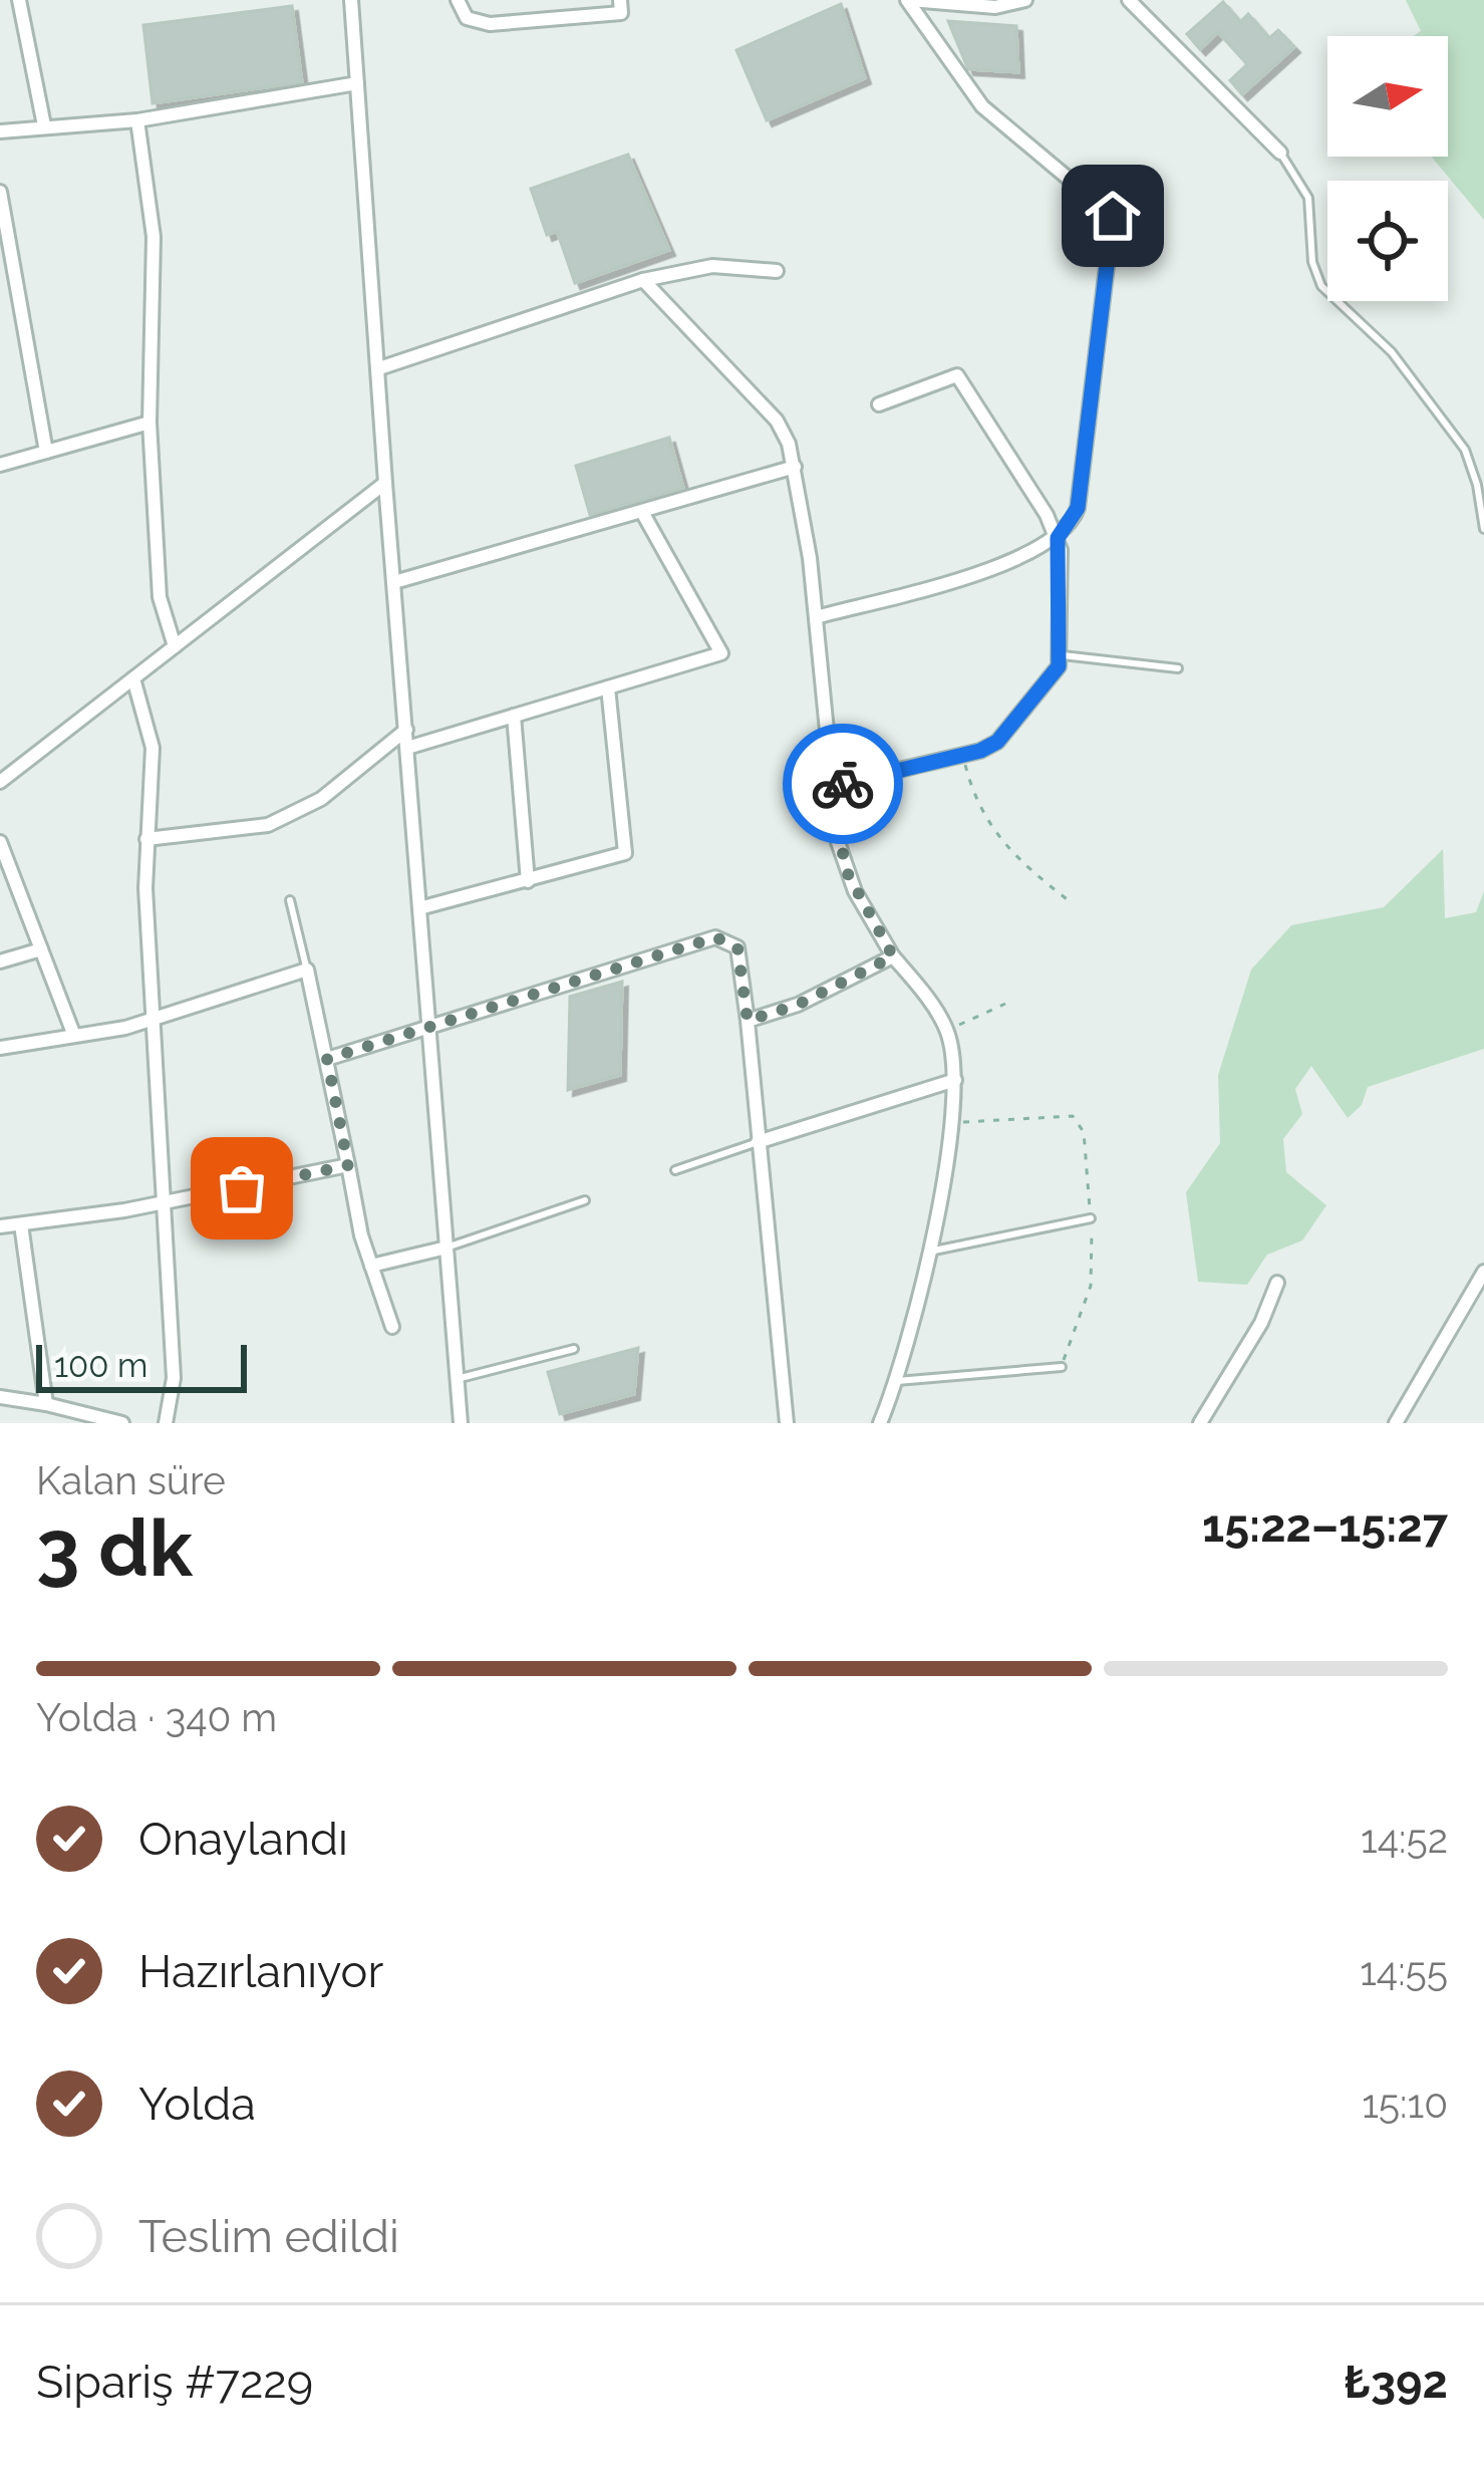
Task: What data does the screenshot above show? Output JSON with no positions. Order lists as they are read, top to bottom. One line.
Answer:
{"scale_bar":"100 m","north":"right","page":{"scale":"100 m","heading":["3 dk","Kalan süre","15:22–15:27"],"panel":["Sipariş #7229","₺392"],"bar":"Yolda · 340 m","list":[["Onaylandı","14:52"],["Hazırlanıyor","14:55"],["Yolda","15:10"],"Teslim edildi"]}}
